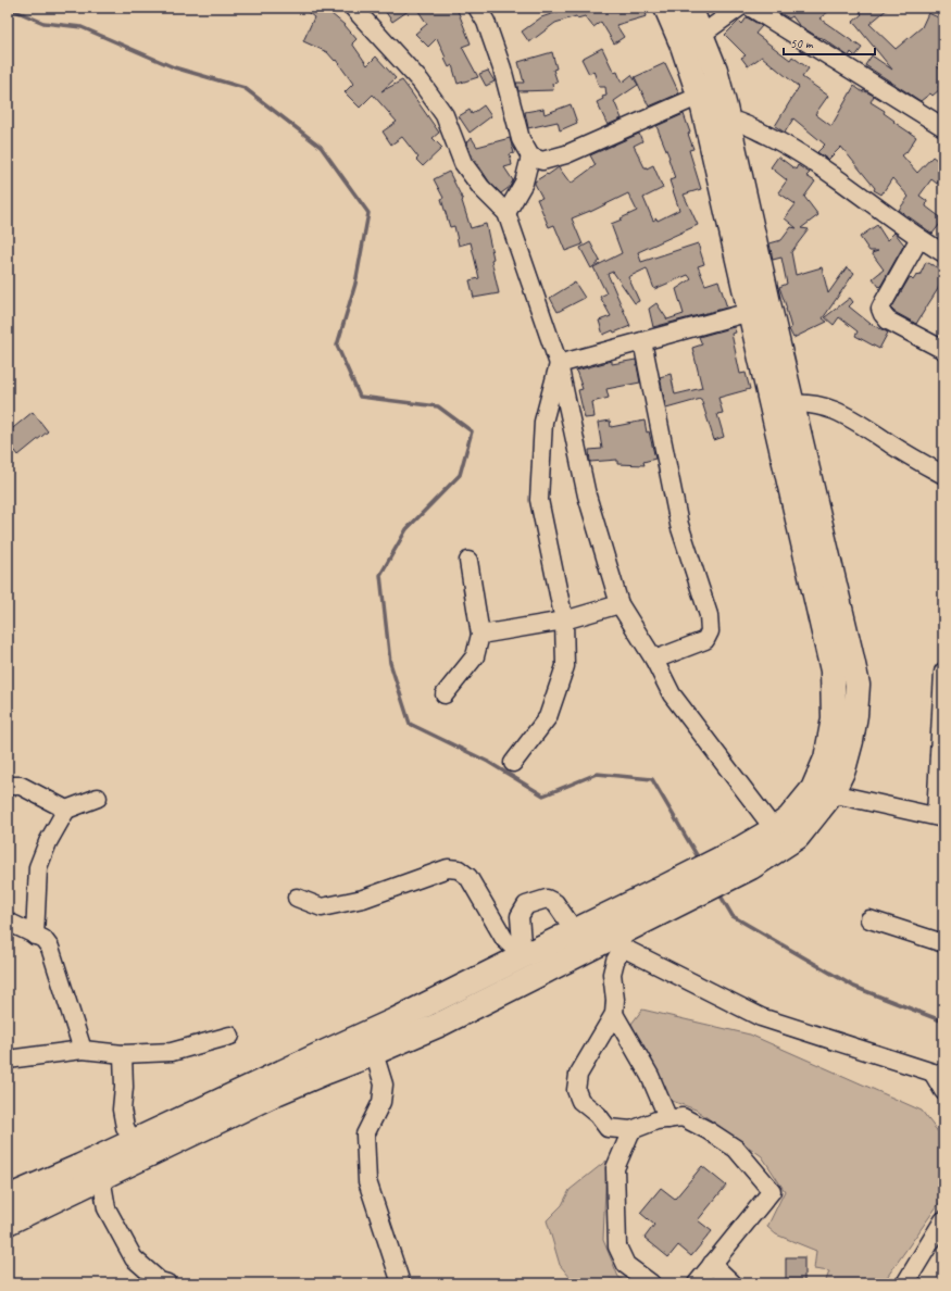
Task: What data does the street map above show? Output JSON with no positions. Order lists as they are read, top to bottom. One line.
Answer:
{"scale_bar":"50 m"}
